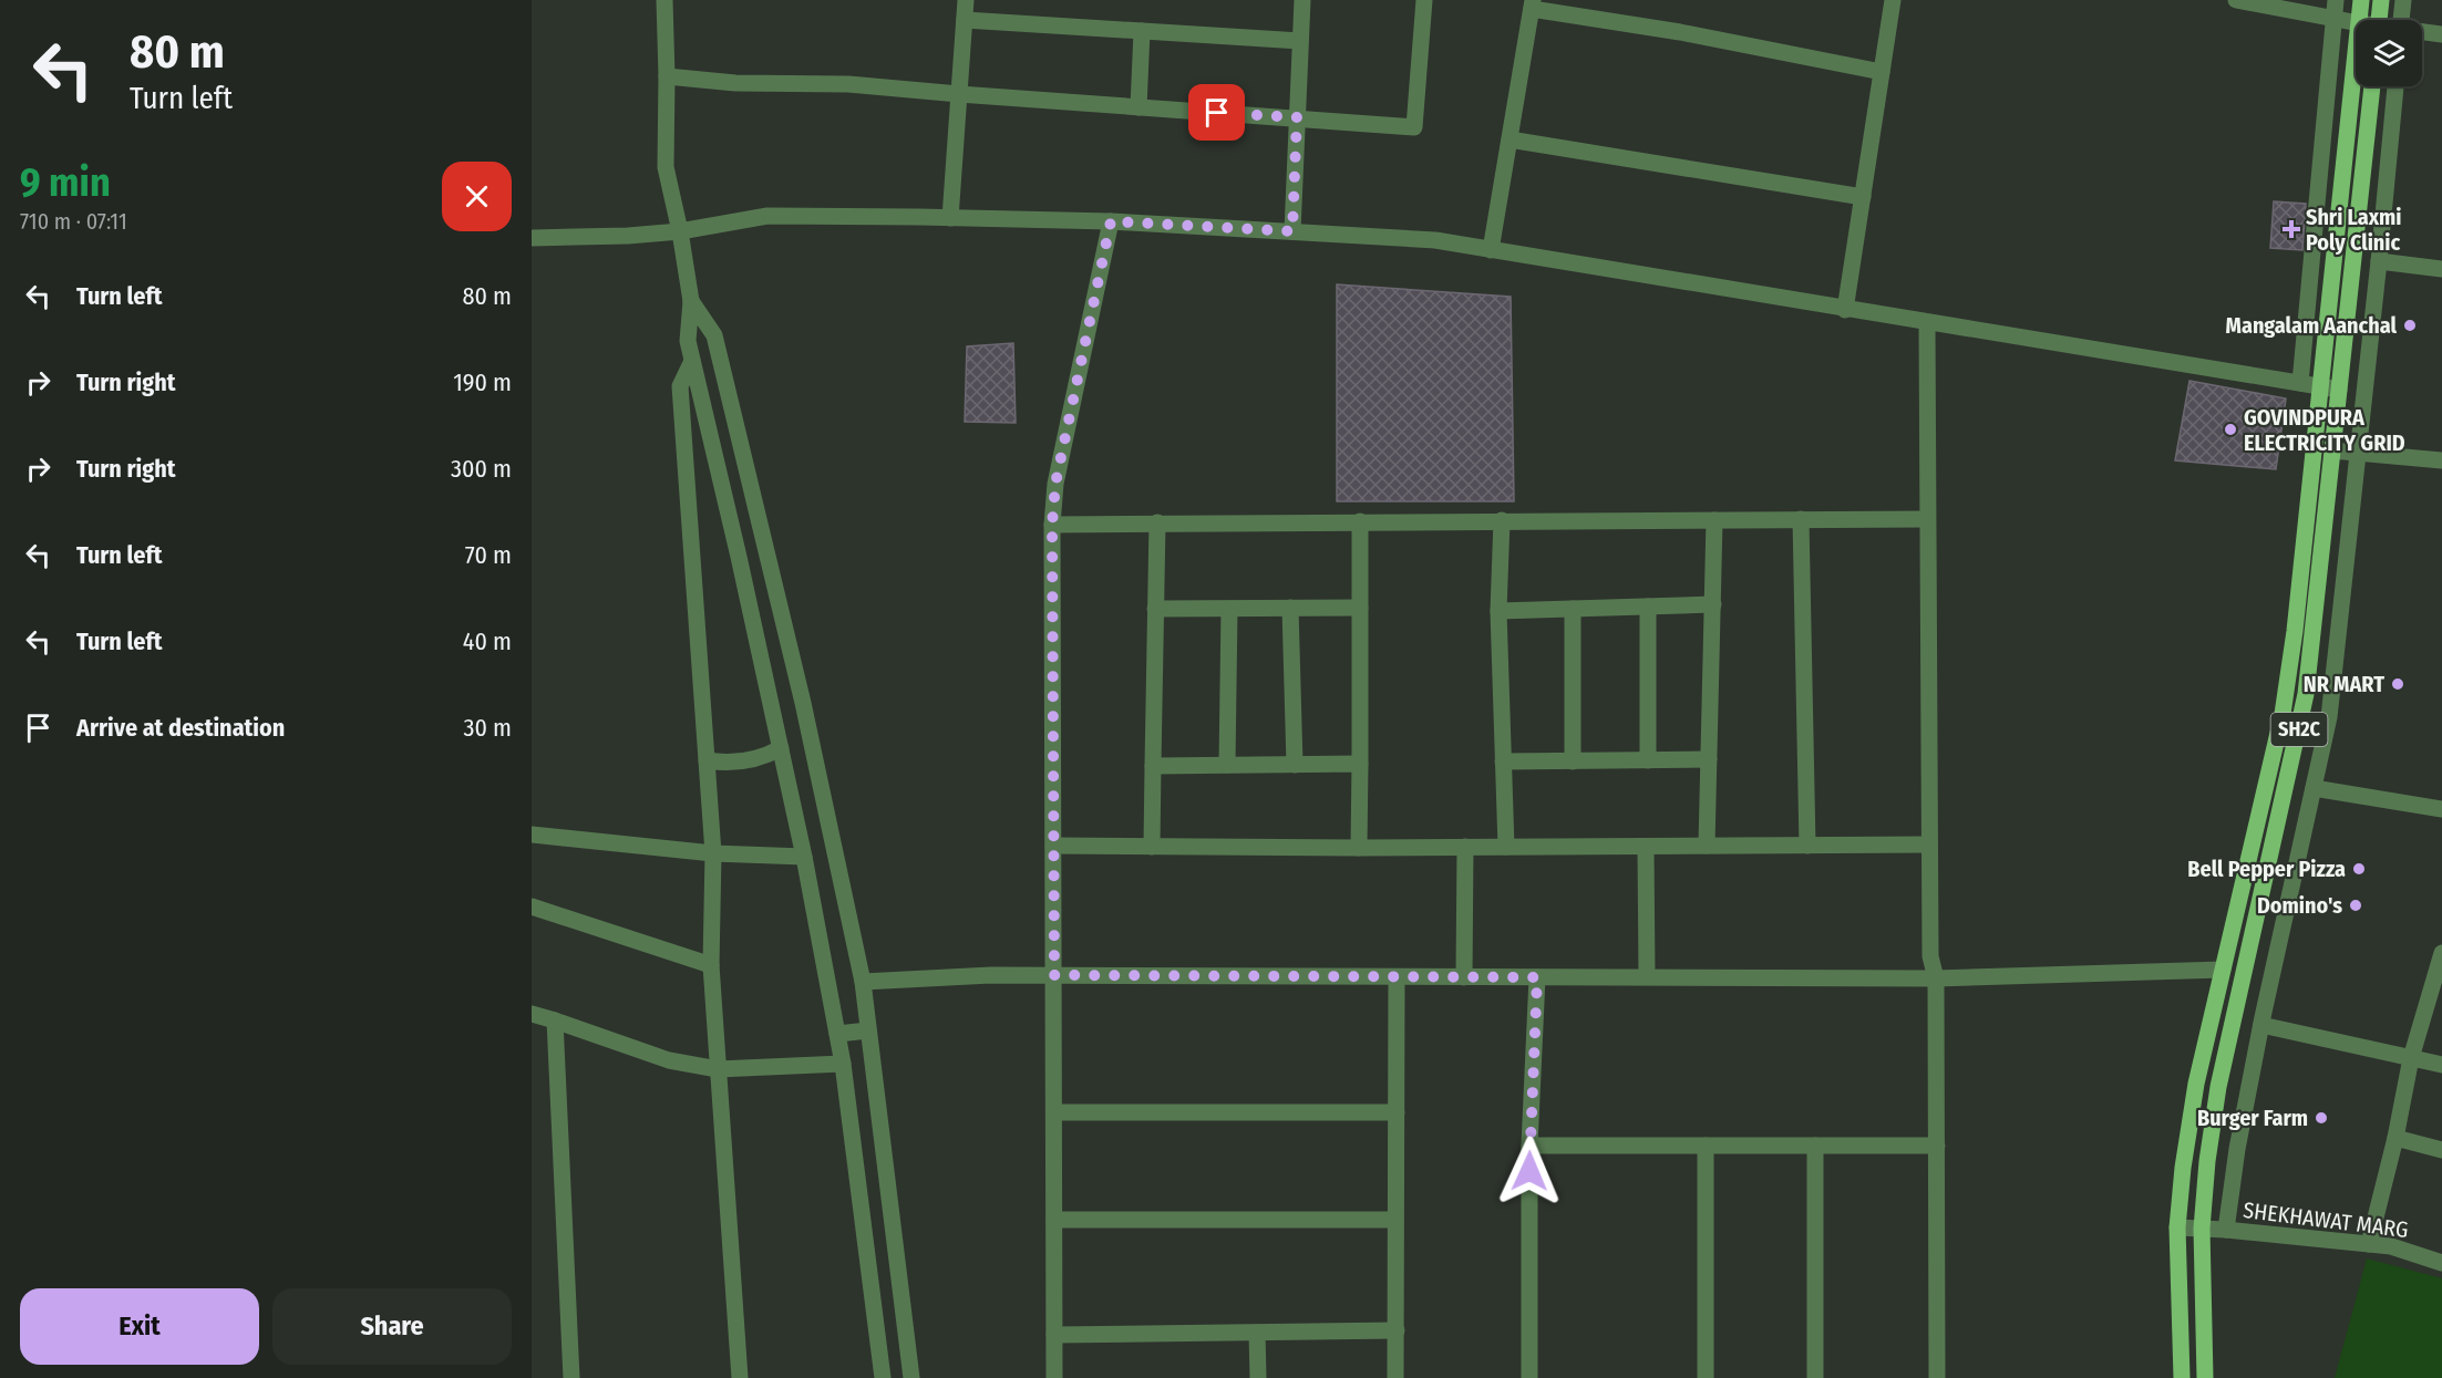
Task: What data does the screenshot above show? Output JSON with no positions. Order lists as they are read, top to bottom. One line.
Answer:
{"streets":{"main road":["SH2C"],"street":["SHEKHAWAT MARG"]},"crossings":[["SH2C","SHEKHAWAT MARG"]],"places":{"health":["Shri Laxmi Poly Clinic"],"other":["Mangalam Aanchal","GOVINDPURA ELECTRICITY GRID","NR MART","Bell Pepper Pizza","Domino's","Burger Farm"]},"page":{"turn":["80 m","Turn left"],"heading":["9 min","710 m · 07:11"],"list":[{"name":"Turn left","value":"80 m"},{"name":"Turn right","value":"190 m"},{"name":"Turn right","value":"300 m"},{"name":"Turn left","value":"70 m"},{"name":"Turn left","value":"40 m"},{"name":"Arrive at destination","value":"30 m"}],"buttons":["Exit","Share"]}}
